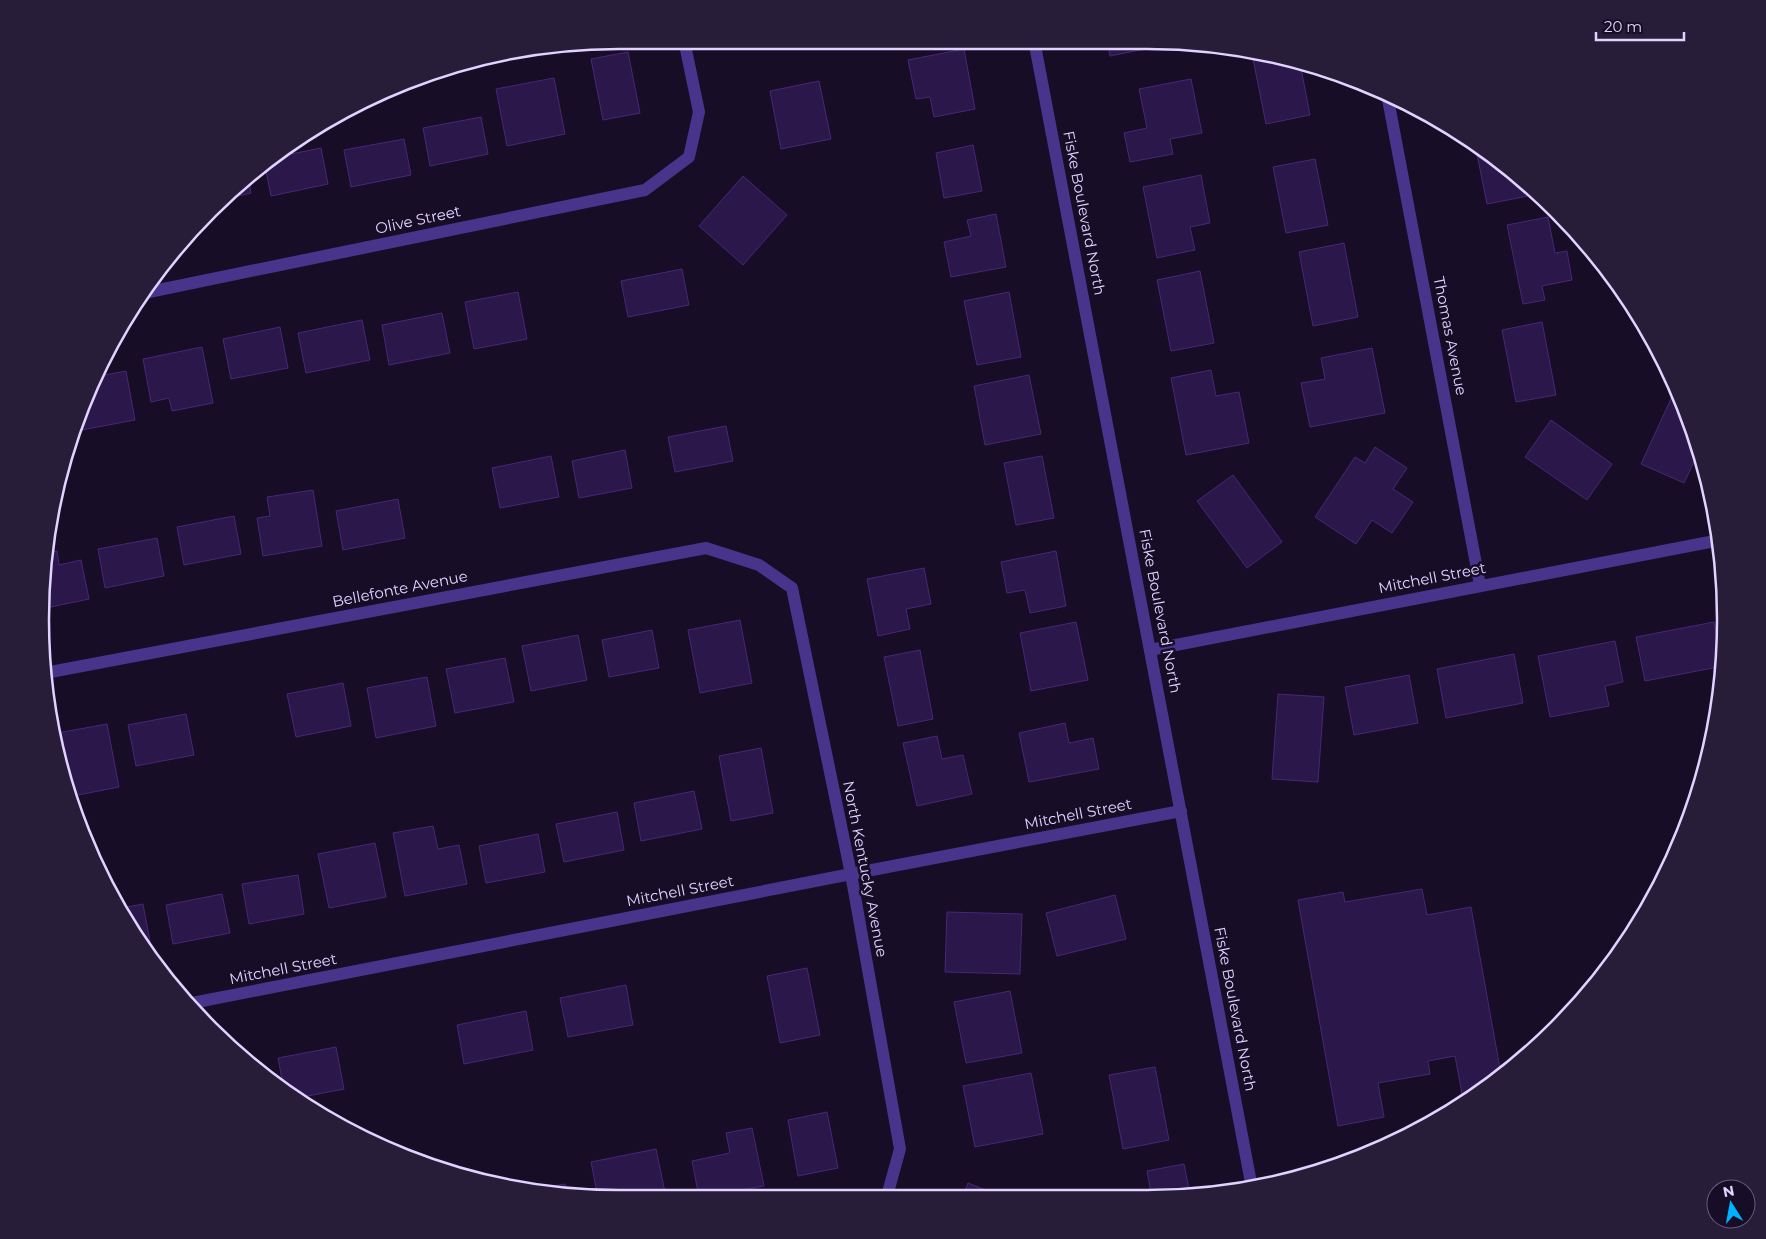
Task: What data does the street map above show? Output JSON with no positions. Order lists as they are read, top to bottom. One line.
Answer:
{"streets":{"street":["Fiske Boulevard North","Olive Street","Thomas Avenue","Mitchell Street","Bellefonte Avenue","North Kentucky Avenue"]},"crossings":[["Fiske Boulevard North","Mitchell Street"],["Thomas Avenue","Mitchell Street"],["Mitchell Street","North Kentucky Avenue"],["Bellefonte Avenue","North Kentucky Avenue"]],"scale_bar":"20 m","north":"top"}
